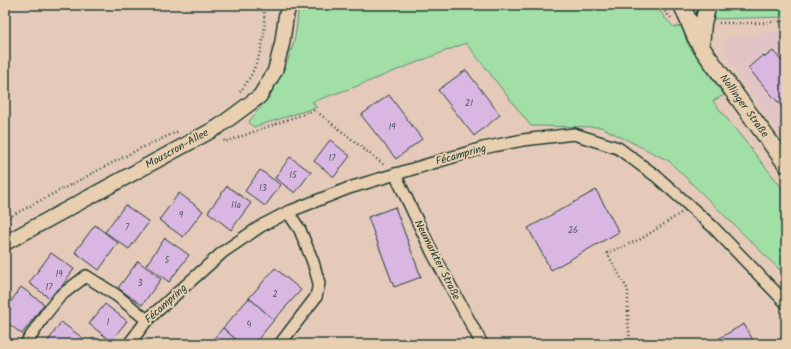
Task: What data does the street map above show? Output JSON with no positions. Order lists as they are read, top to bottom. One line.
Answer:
{"streets":{"main road":["Nollinger Straße"],"street":["Mouscron-Allee","Fécampring","Neumarkter Straße"]},"crossings":[["Fécampring","Neumarkter Straße"]],"house_numbers":["21","19","17","15","13","11a","9","7","26","5","19","3","17","2","1","4"]}
